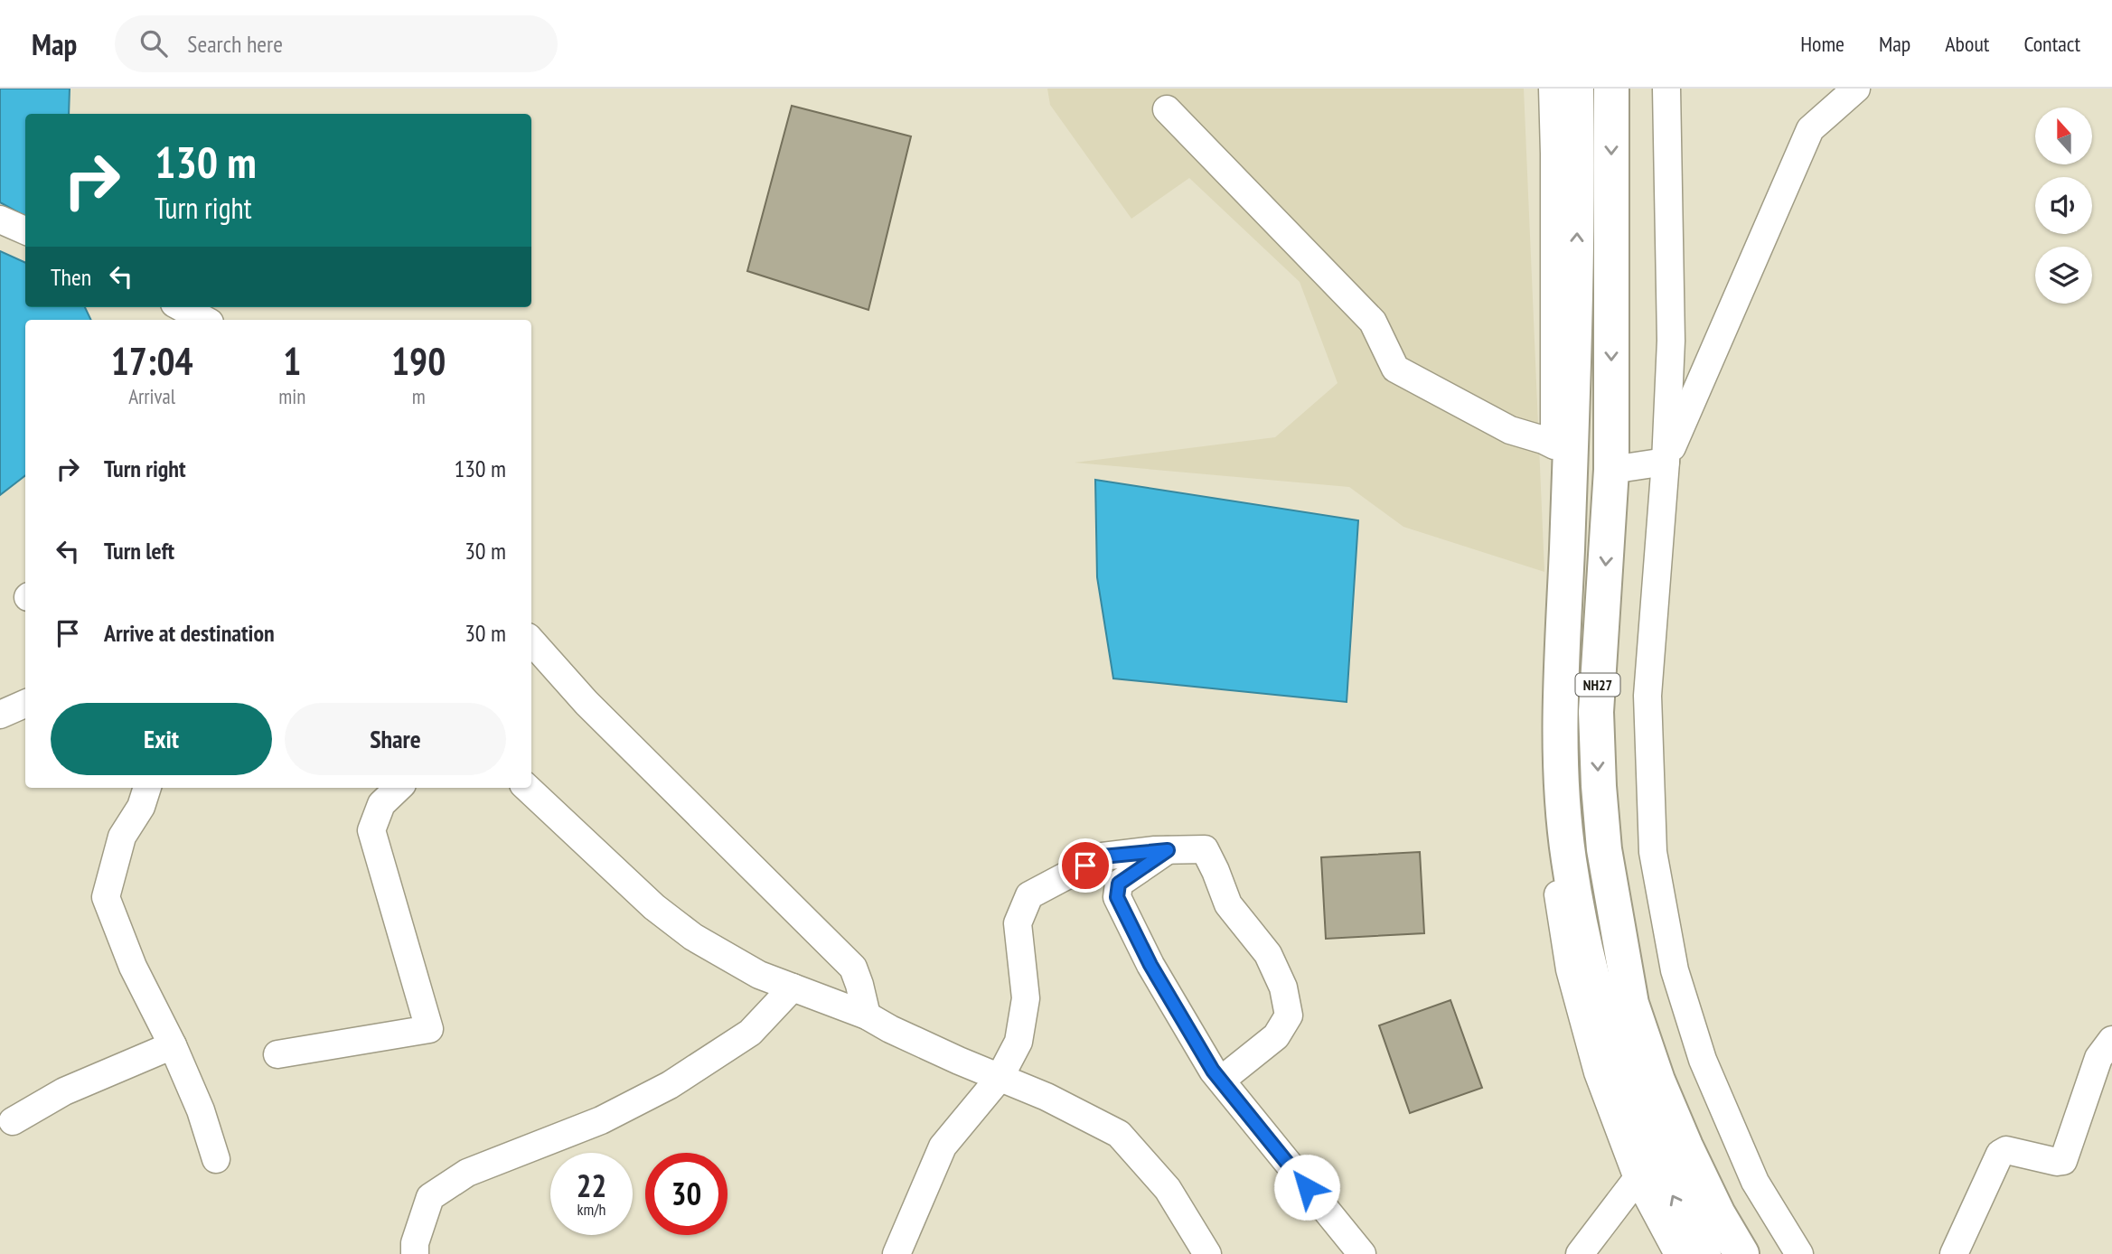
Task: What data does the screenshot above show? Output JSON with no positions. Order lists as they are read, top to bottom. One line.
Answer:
{"streets":{"highway":["NH27"]},"north":"top","page":{"header":"Map","search":"Search here","nav":["Home","Map","About","Contact"],"turn":["130 m","Turn right"],"then":"Then","eta":["17:04","Arrival","1","min","190","m"],"list":[{"name":"Turn right","value":"130 m"},{"name":"Turn left","value":"30 m"},{"name":"Arrive at destination","value":"30 m"}],"buttons":["Exit","Share"],"speed":"22 km/h","limit":"30"}}
